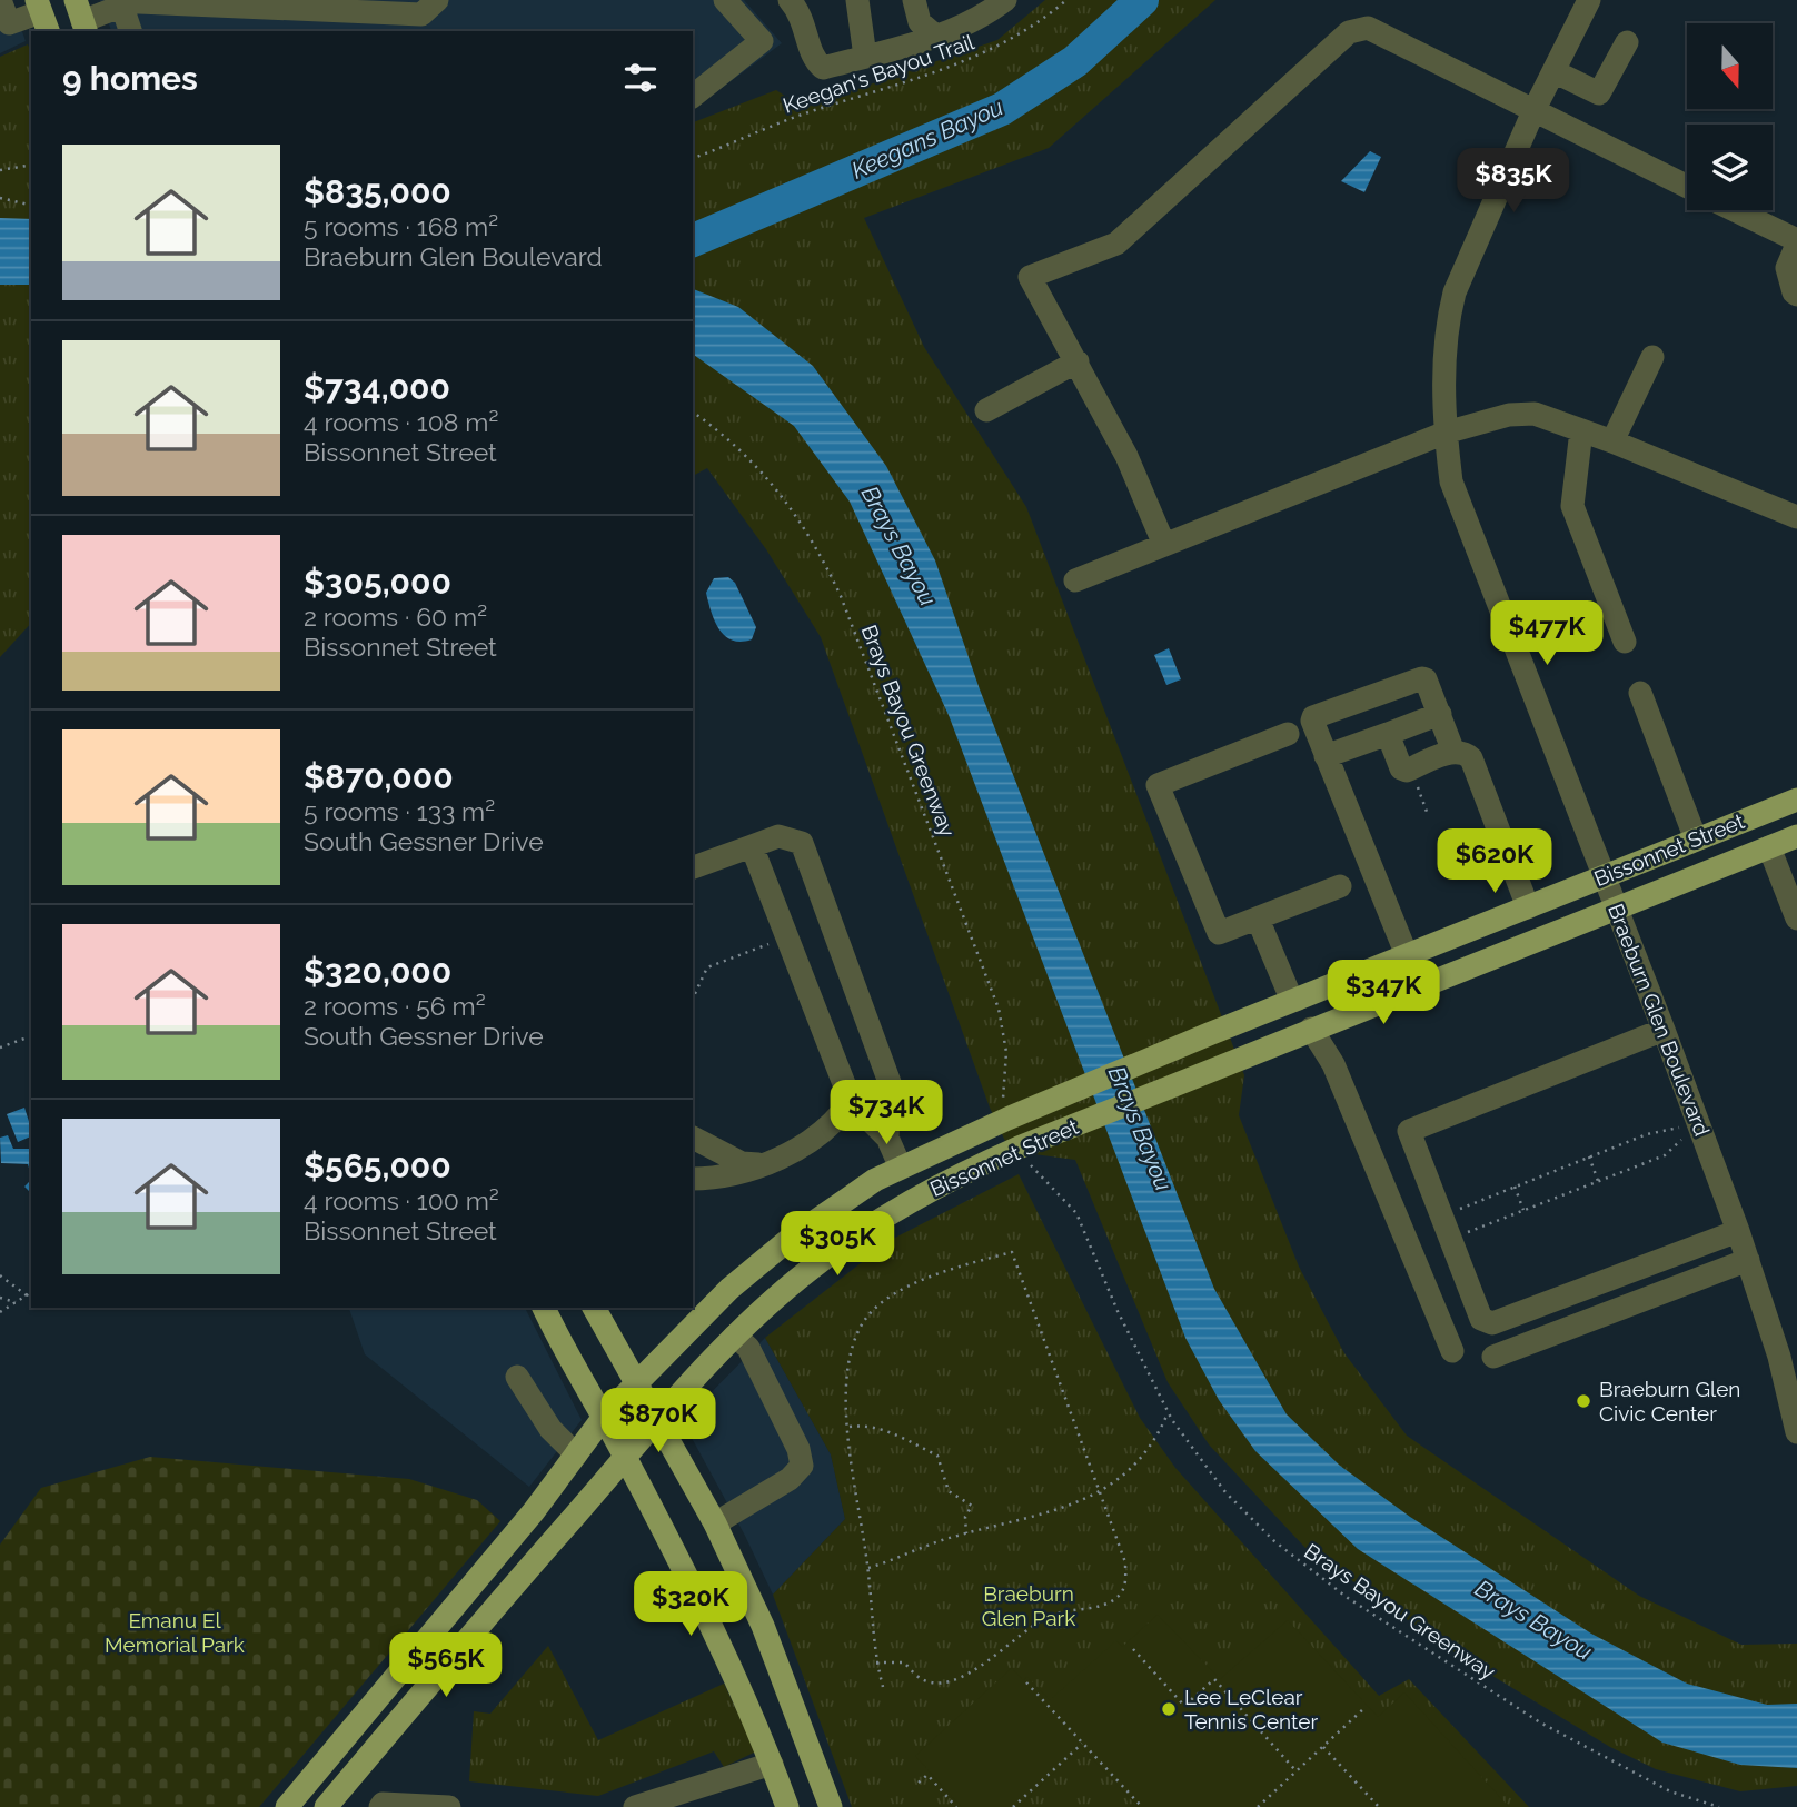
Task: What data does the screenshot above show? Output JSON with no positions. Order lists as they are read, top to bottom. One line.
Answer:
{"streets":{"main road":["Bissonnet Street"],"street":["Braeburn Glen Boulevard"],"path":["Keegan's Bayou Trail","Brays Bayou Greenway"]},"crossings":[["Brays Bayou Greenway","Bissonnet Street"],["Bissonnet Street","Braeburn Glen Boulevard"]],"water":["Keegans Bayou","Brays Bayou"],"parks":["Braeburn Glen Park","Emanu El Memorial Park"],"places":["Braeburn Glen Civic Center","Lee LeClear Tennis Center"],"north":"bottom","page":{"heading":"9 homes","list":[{"name":"$835,000","note":"5 rooms · 168 m² · Braeburn Glen Boulevard"},{"name":"$734,000","note":"4 rooms · 108 m² · Bissonnet Street"},{"name":"$305,000","note":"2 rooms · 60 m² · Bissonnet Street"},{"name":"$870,000","note":"5 rooms · 133 m² · South Gessner Drive"},{"name":"$320,000","note":"2 rooms · 56 m² · South Gessner Drive"},{"name":"$565,000","note":"4 rooms · 100 m² · Bissonnet Street"}],"price":["$835K","$477K","$620K","$347K","$734K","$305K","$870K","$320K","$565K"]}}
